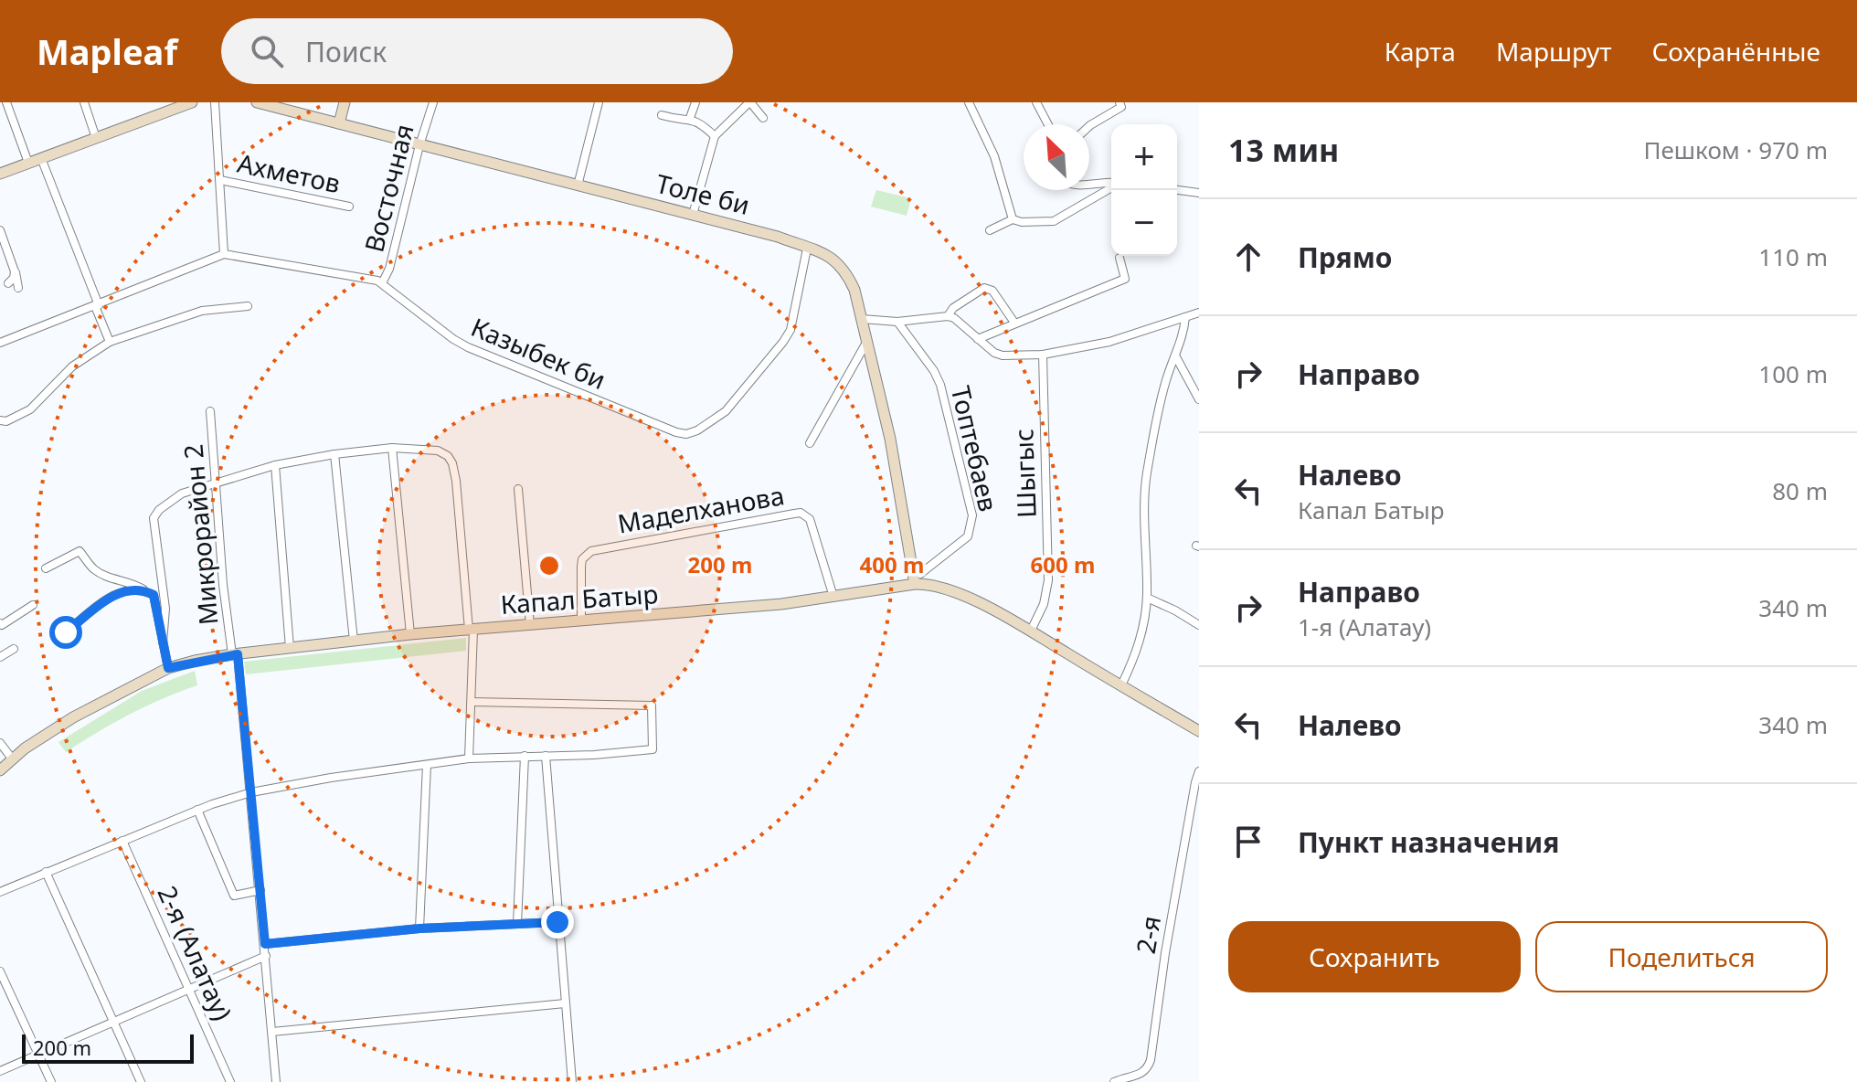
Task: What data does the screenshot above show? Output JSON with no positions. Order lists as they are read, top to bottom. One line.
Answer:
{"streets":{"main road":["Толе би","Капал Батыр"],"street":["Ахметов","Восточная","Казыбек би","Топтебаев","Шыгыс","Маделханова","Микрорайон 2","2-я","2-я (Алатау)"]},"crossings":[["Ахметов","Казыбек би"],["Восточная","Толе би"],["Восточная","Казыбек би"],["Толе би","Казыбек би"],["Толе би","Капал Батыр"],["Шыгыс","Капал Батыр"],["Маделханова","Капал Батыр"],["Микрорайон 2","Капал Батыр"]],"scale_bar":"200 m","north":"top left","page":{"header":"Mapleaf","search":"Поиск","nav":["Карта","Маршрут","Сохранённые"],"heading":["13 мин","Пешком · 970 m"],"map_buttons":["+","−"],"list":[["Прямо","110 m"],["Направо","100 m"],["Налево","Капал Батыр","80 m"],["Направо","1-я (Алатау)","340 m"],["Налево","340 m"],"Пункт назначения"],"buttons":["Сохранить","Поделиться"],"scale":"200 m"},"rings":["200 m","400 m","600 m"]}
